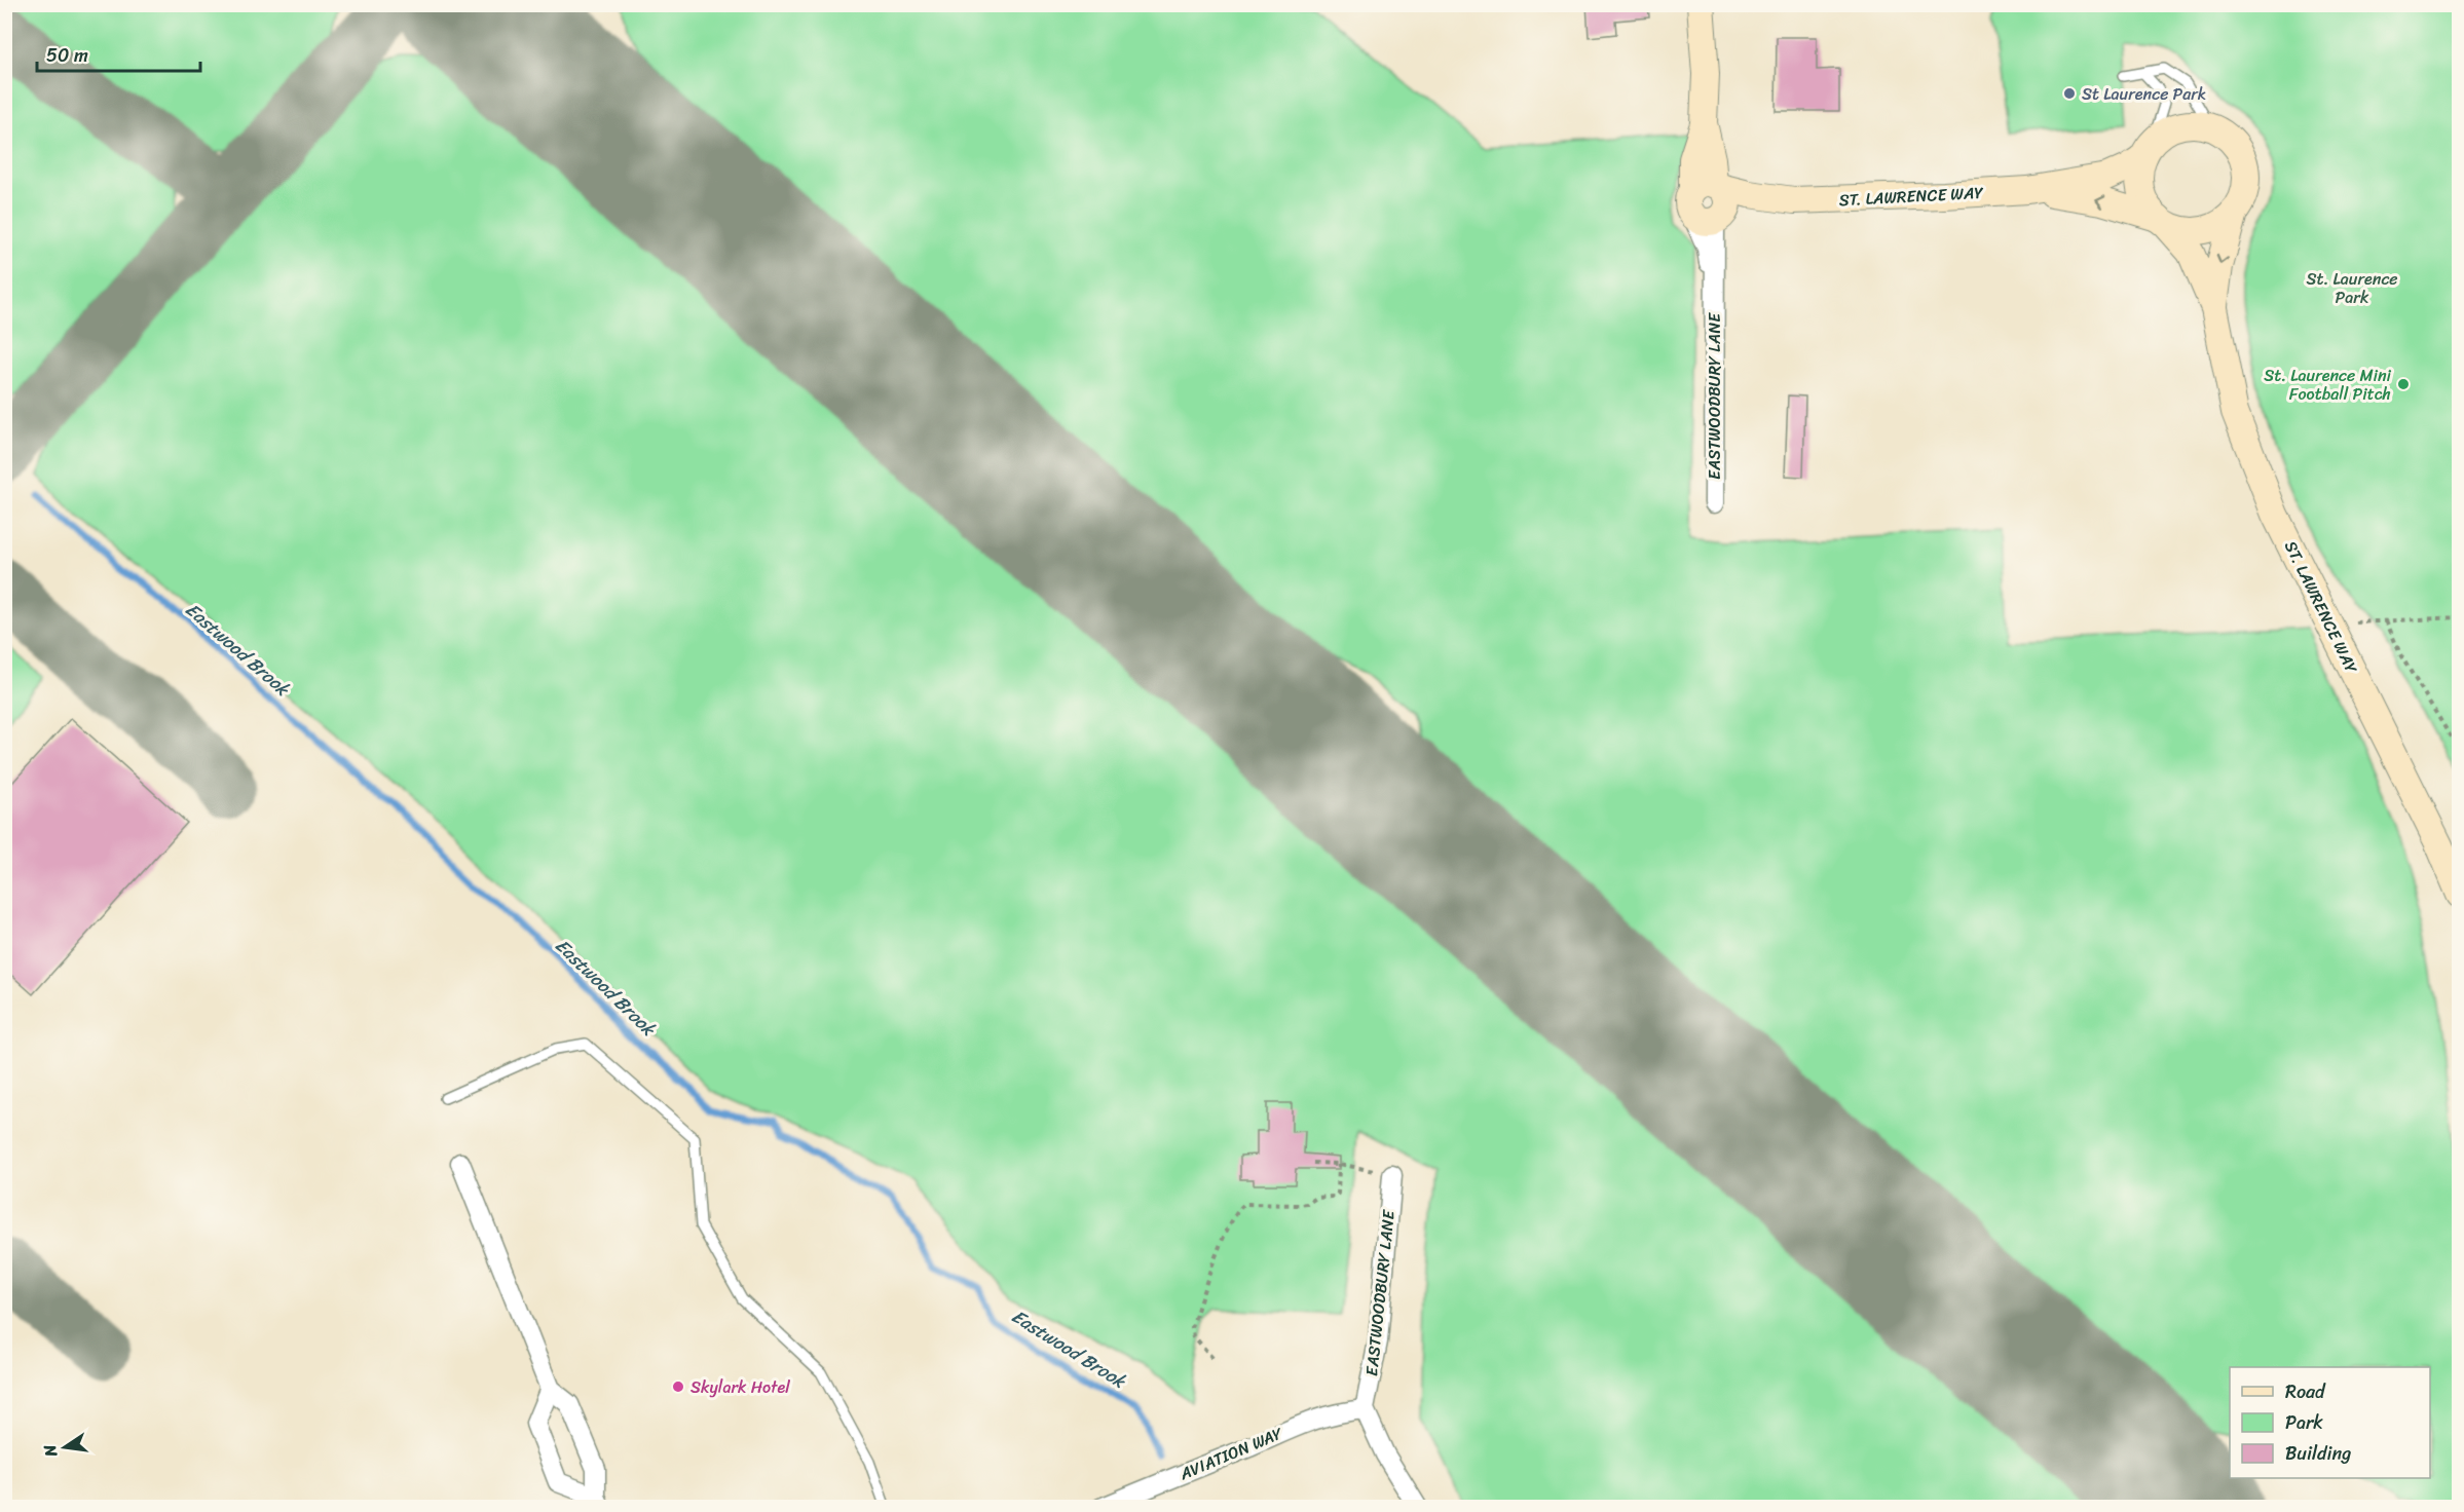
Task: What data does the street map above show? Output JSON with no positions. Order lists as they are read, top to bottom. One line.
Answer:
{"streets":{"street":["ST. LAWRENCE WAY","EASTWOODBURY LANE","AVIATION WAY"]},"crossings":[["ST. LAWRENCE WAY","EASTWOODBURY LANE"],["EASTWOODBURY LANE","AVIATION WAY"]],"water":["Eastwood Brook"],"parks":["St. Laurence Park"],"places":["St Laurence Park","St. Laurence Mini Football Pitch","Skylark Hotel"],"legend":["Road","Park","Building"],"scale_bar":"50 m","north":"left"}
